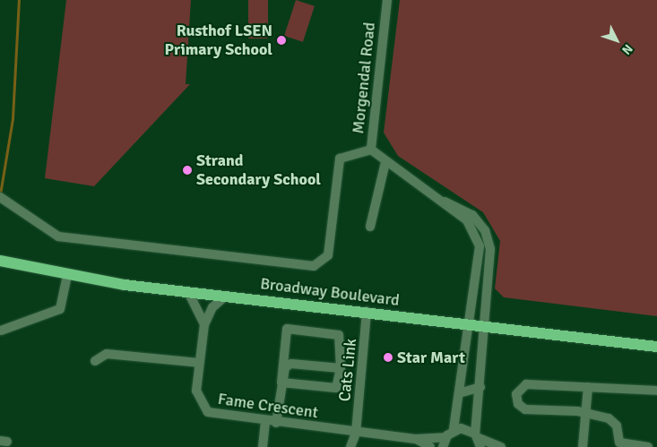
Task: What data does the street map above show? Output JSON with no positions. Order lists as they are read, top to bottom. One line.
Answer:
{"streets":{"main road":["Broadway Boulevard"],"street":["Morgendal Road","Cats Link","Fame Crescent"]},"crossings":[["Morgendal Road","Broadway Boulevard"],["Broadway Boulevard","Cats Link"],["Broadway Boulevard","Fame Crescent"],["Cats Link","Fame Crescent"]],"places":["Rusthof LSEN Primary School","Strand Secondary School","Star Mart"],"north":"bottom right"}
